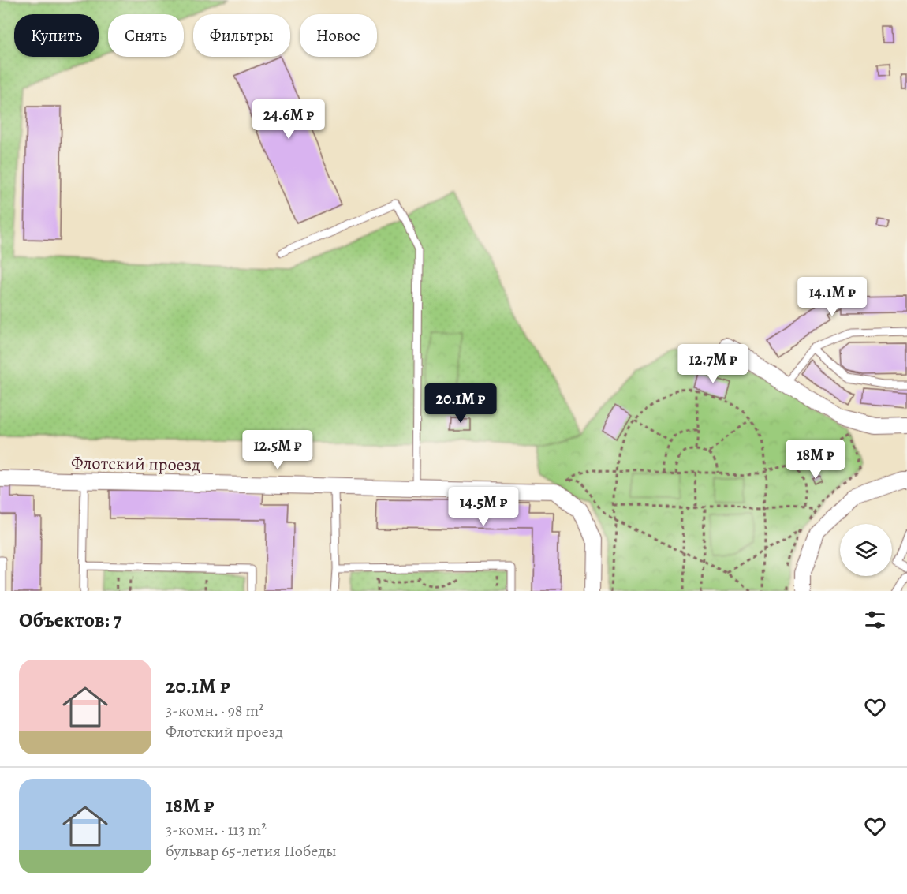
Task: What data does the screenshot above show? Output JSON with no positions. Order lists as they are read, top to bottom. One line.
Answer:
{"streets":{"street":["Флотский проезд"]},"page":{"chip":["Купить","Снять","Фильтры","Новое"],"price":["24.6M ₽","14.1M ₽","12.7M ₽","20.1M ₽","12.5M ₽","18M ₽","14.5M ₽"],"heading":"Объектов: 7","list":[{"name":"20.1M ₽","note":"3-комн. · 98 m² · Флотский проезд"},{"name":"18M ₽","note":"3-комн. · 113 m² · бульвар 65-летия Победы"}]}}
